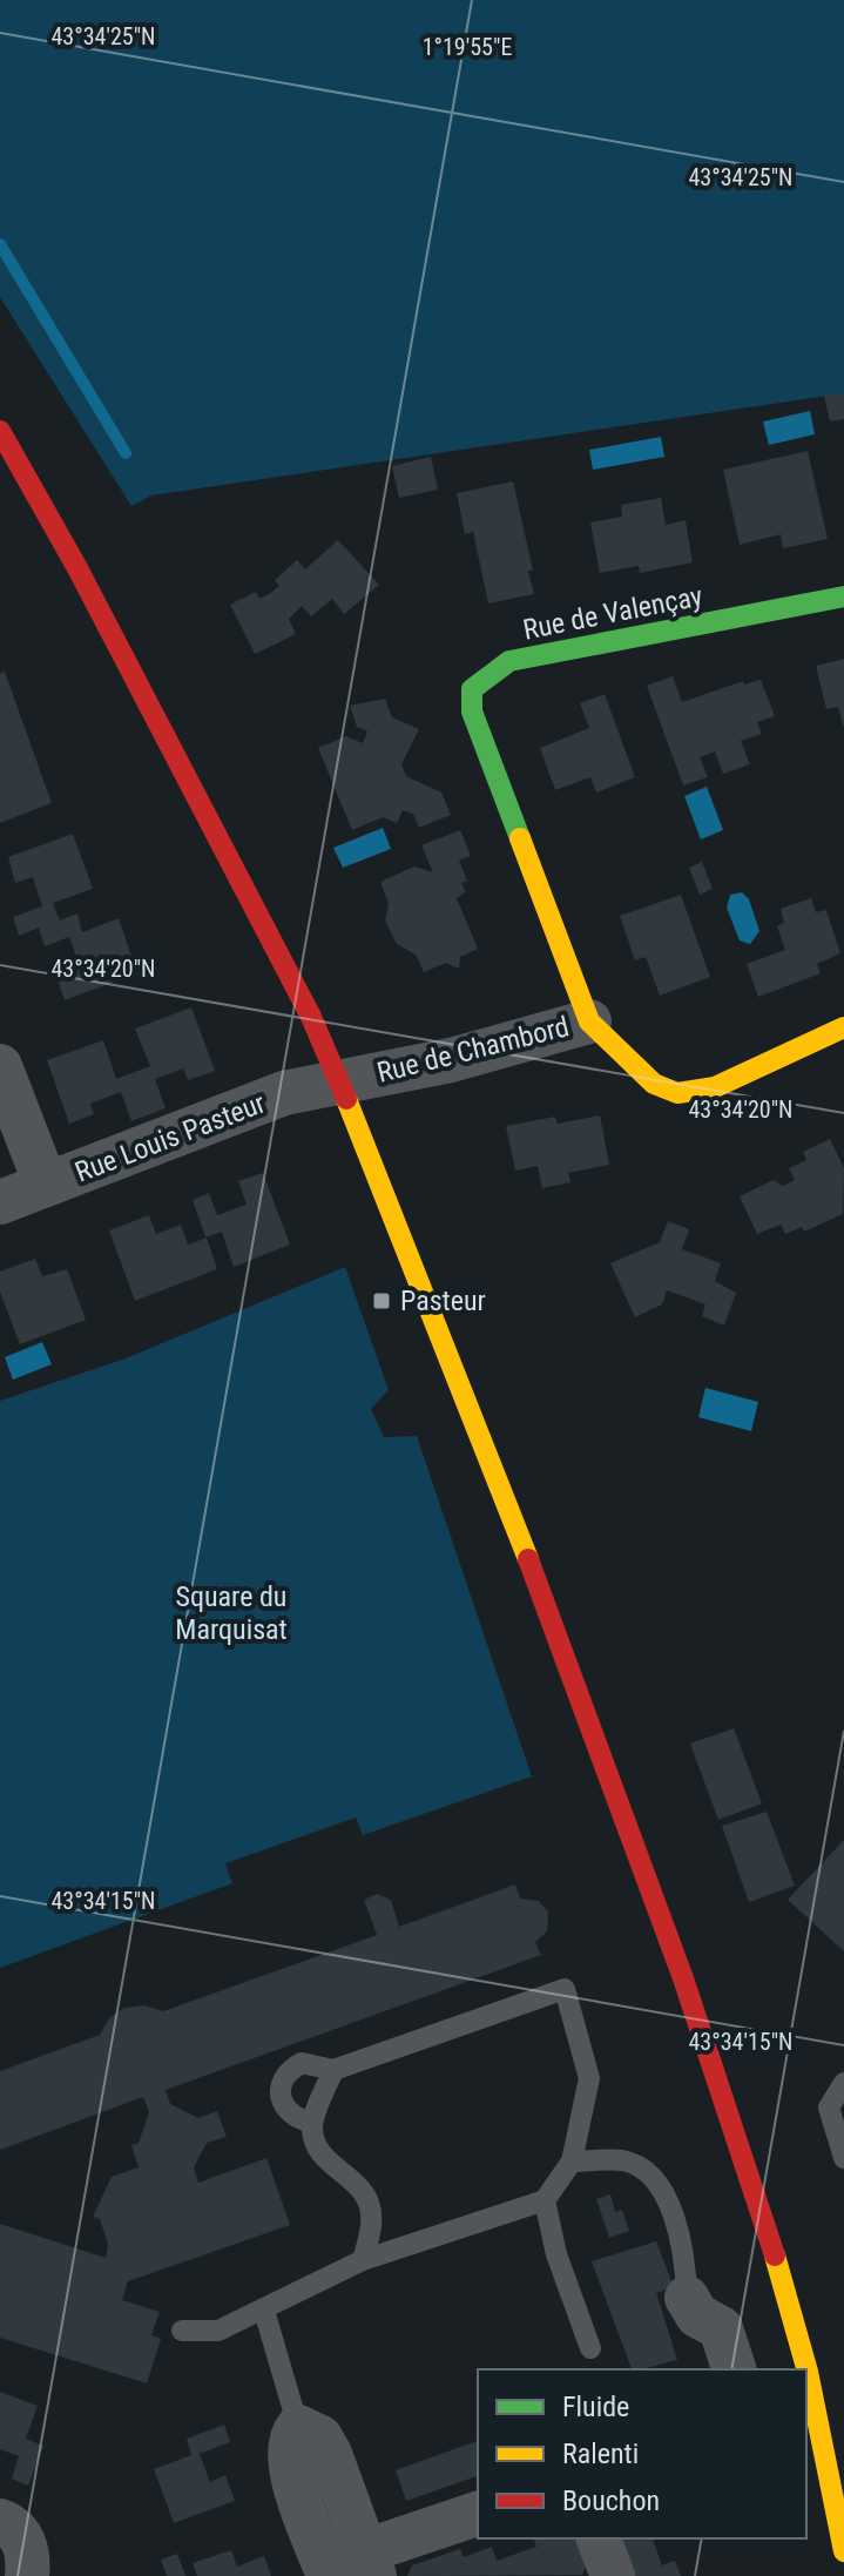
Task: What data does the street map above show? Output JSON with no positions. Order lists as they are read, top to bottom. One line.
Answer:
{"streets":{"main road":["Rue de Valençay","Rue de Chambord"],"street":["Rue Louis Pasteur"]},"crossings":[["Rue de Valençay","Rue de Chambord"],["Rue de Chambord","Rue Louis Pasteur"]],"parks":["Square du Marquisat"],"places":{"transit":["Pasteur"]},"legend":["Fluide","Ralenti","Bouchon"],"coordinates":["43°34'25\"N","1°19'55\"E","43°34'20\"N","43°34'15\"N"]}
